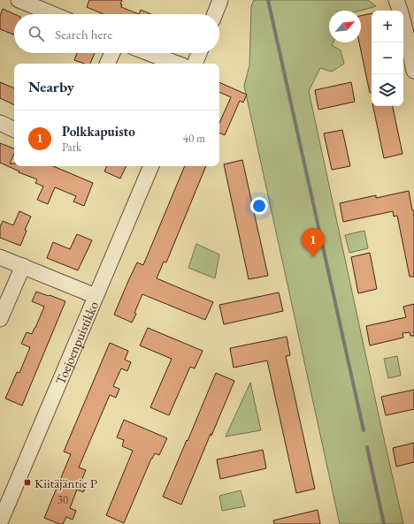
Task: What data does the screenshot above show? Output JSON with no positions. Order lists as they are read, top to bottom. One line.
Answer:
{"streets":{"street":["Toejoenpuistikko"]},"places":{"transit":["Kiitäjäntie P"]},"house_numbers":["30"],"north":"top right","page":{"map_buttons":["+","−"],"search":"Search here","heading":"Nearby","list":[{"mark":"1","name":"Polkkapuisto","note":"Park","value":"40 m"}],"pins":"1"}}
